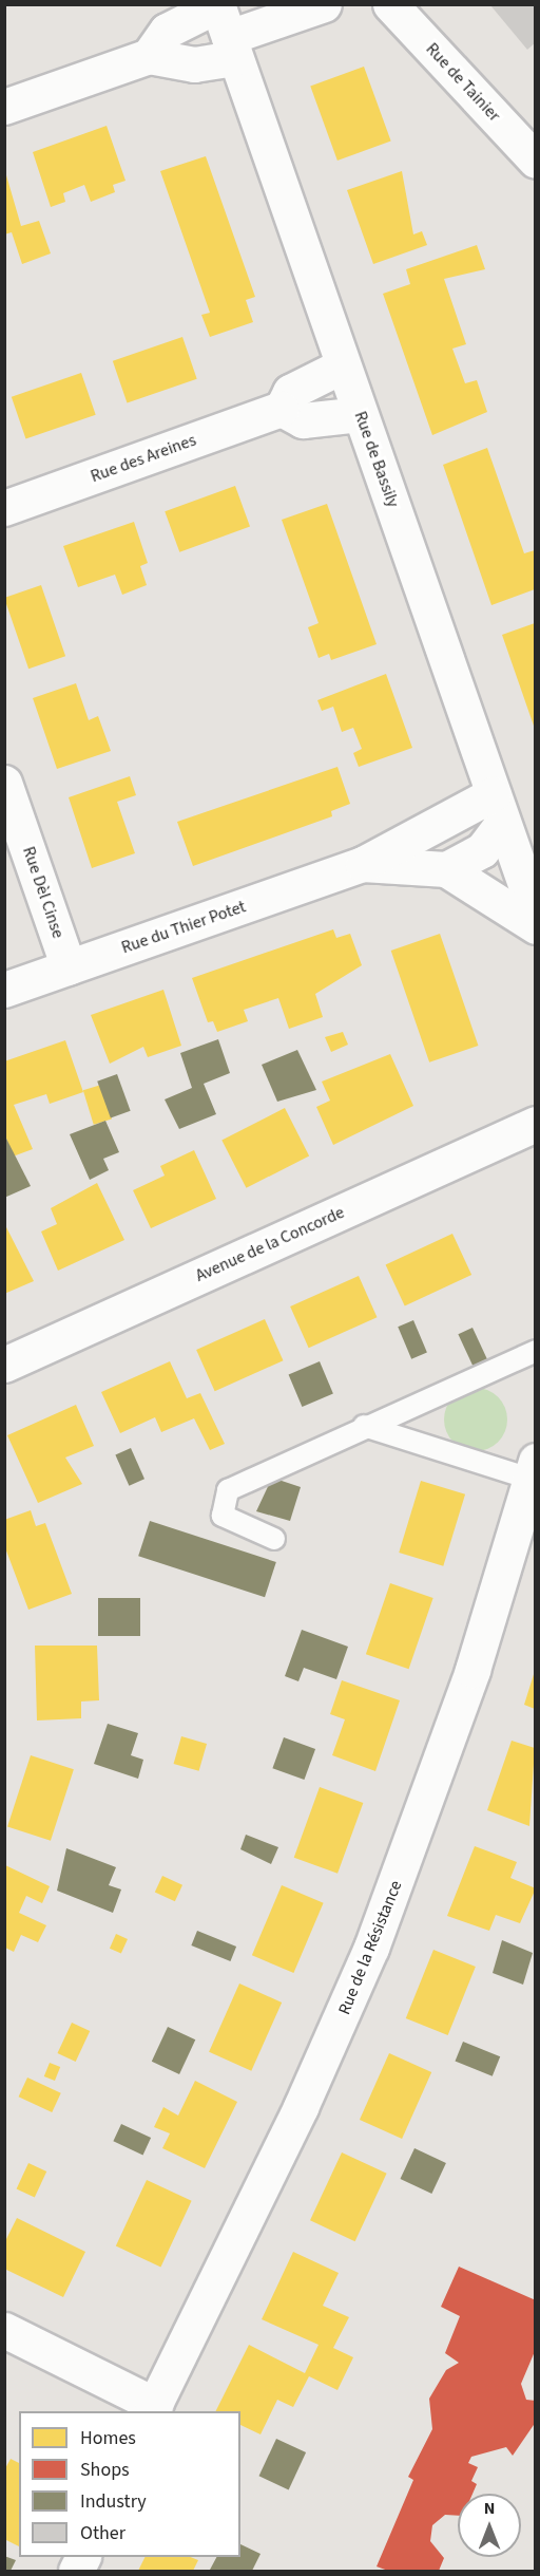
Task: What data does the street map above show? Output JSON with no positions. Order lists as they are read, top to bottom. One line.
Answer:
{"streets":{"street":["Rue de Tainier","Rue des Areines","Rue de Bassily","Rue Dèl Cinse","Rue du Thier Potet","Avenue de la Concorde","Rue de la Résistance"]},"crossings":[["Rue de Bassily","Rue du Thier Potet"],["Rue Dèl Cinse","Rue du Thier Potet"]],"legend":["Homes","Shops","Industry","Other"],"north":"top"}
